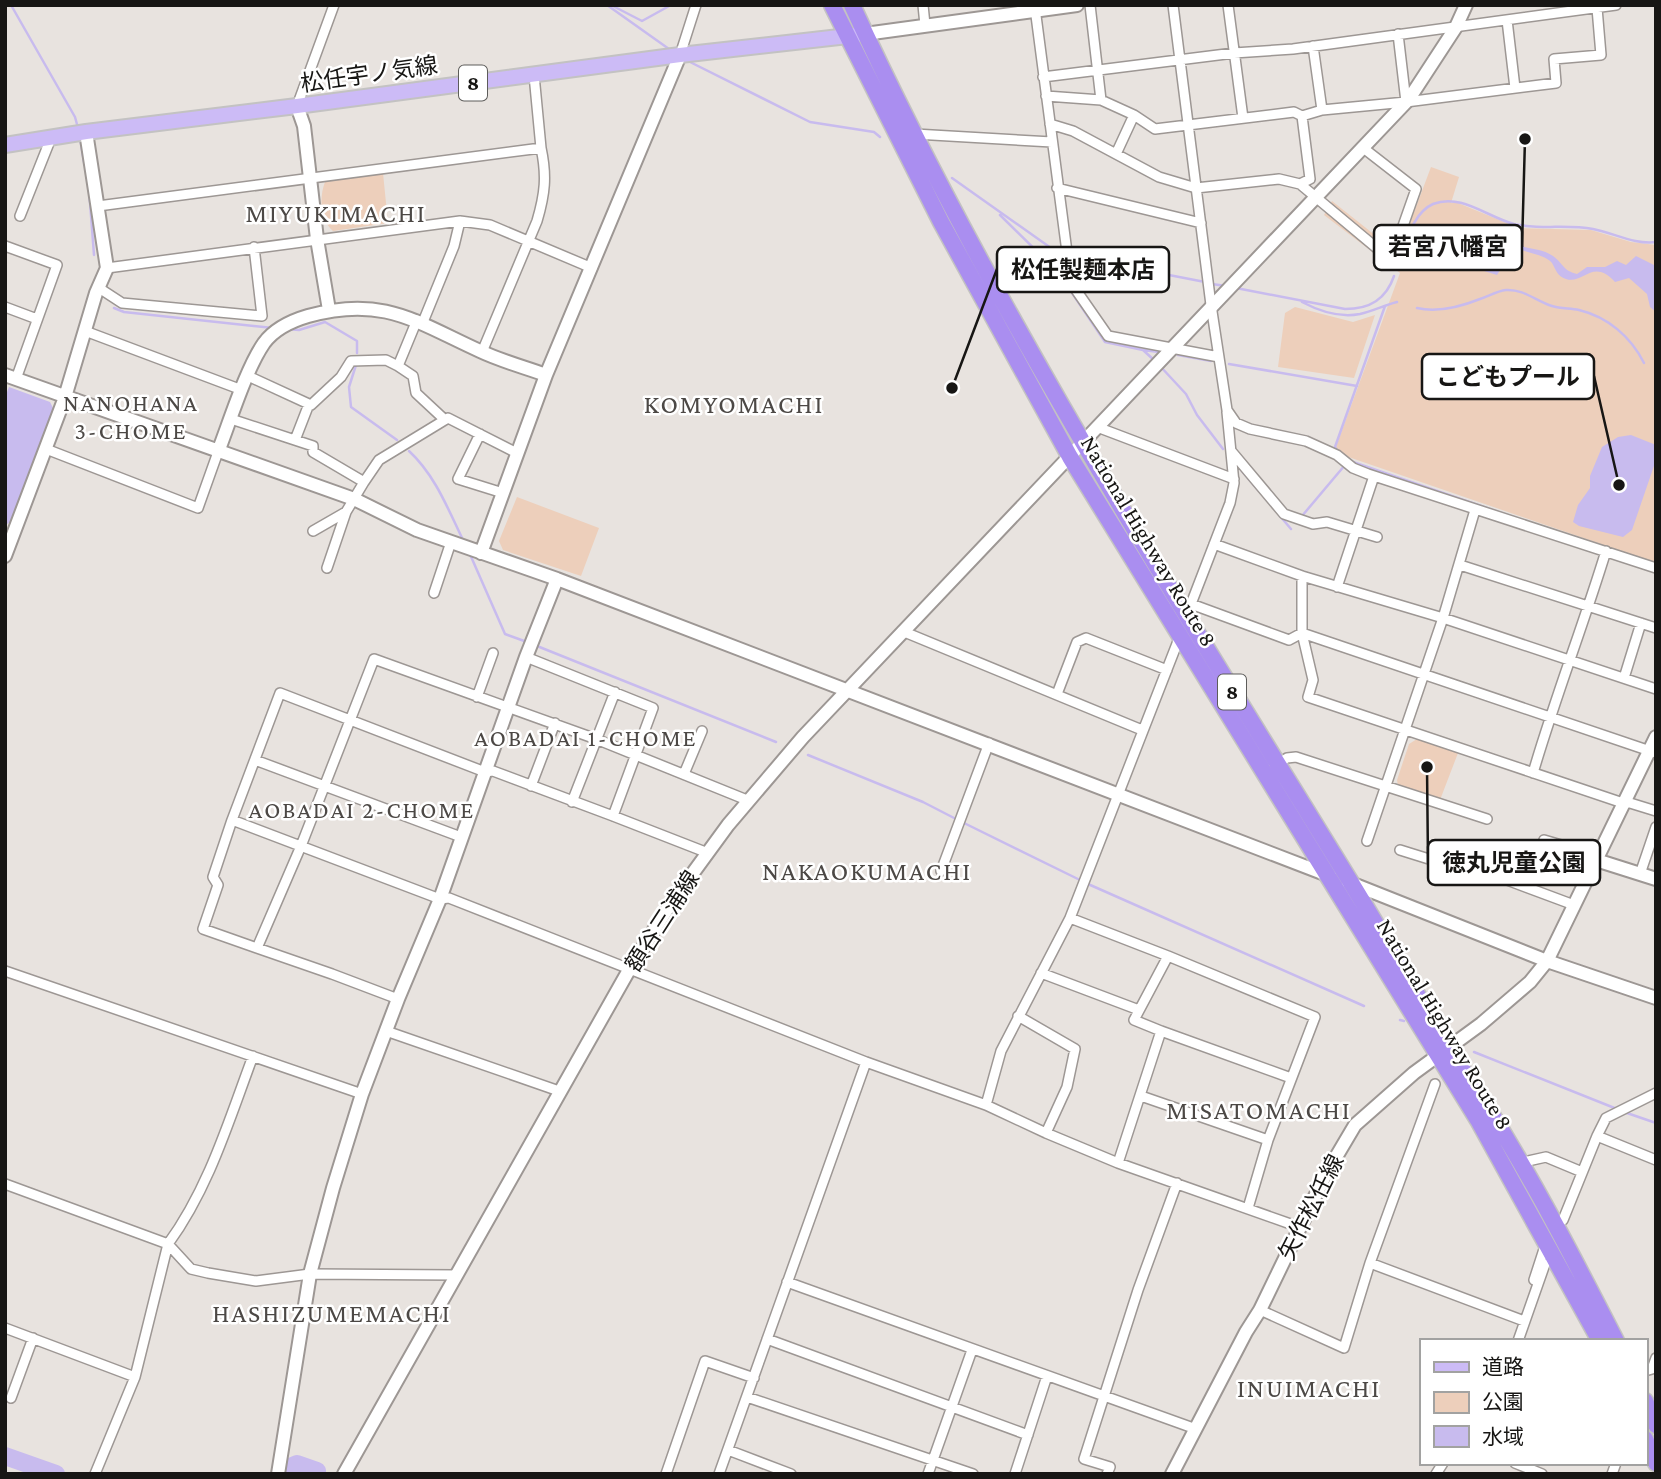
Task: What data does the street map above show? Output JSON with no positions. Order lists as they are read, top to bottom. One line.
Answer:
{"streets":{"highway":["8","National Highway Route 8"],"main road":["松任宇ノ気線"],"street":["額谷三浦線","矢作松任線"]},"crossings":[["松任宇ノ気線","National Highway Route 8"],["National Highway Route 8","額谷三浦線"],["National Highway Route 8","矢作松任線"]],"districts":["MIYUKIMACHI","NANOHANA 3-CHOME","KOMYOMACHI","AOBADAI 1-CHOME","AOBADAI 2-CHOME","NAKAOKUMACHI","MISATOMACHI","HASHIZUMEMACHI","INUIMACHI"],"places":["若宮八幡宮","松任製麺本店","こどもプール","徳丸児童公園"],"legend":["道路","公園","水域"]}
